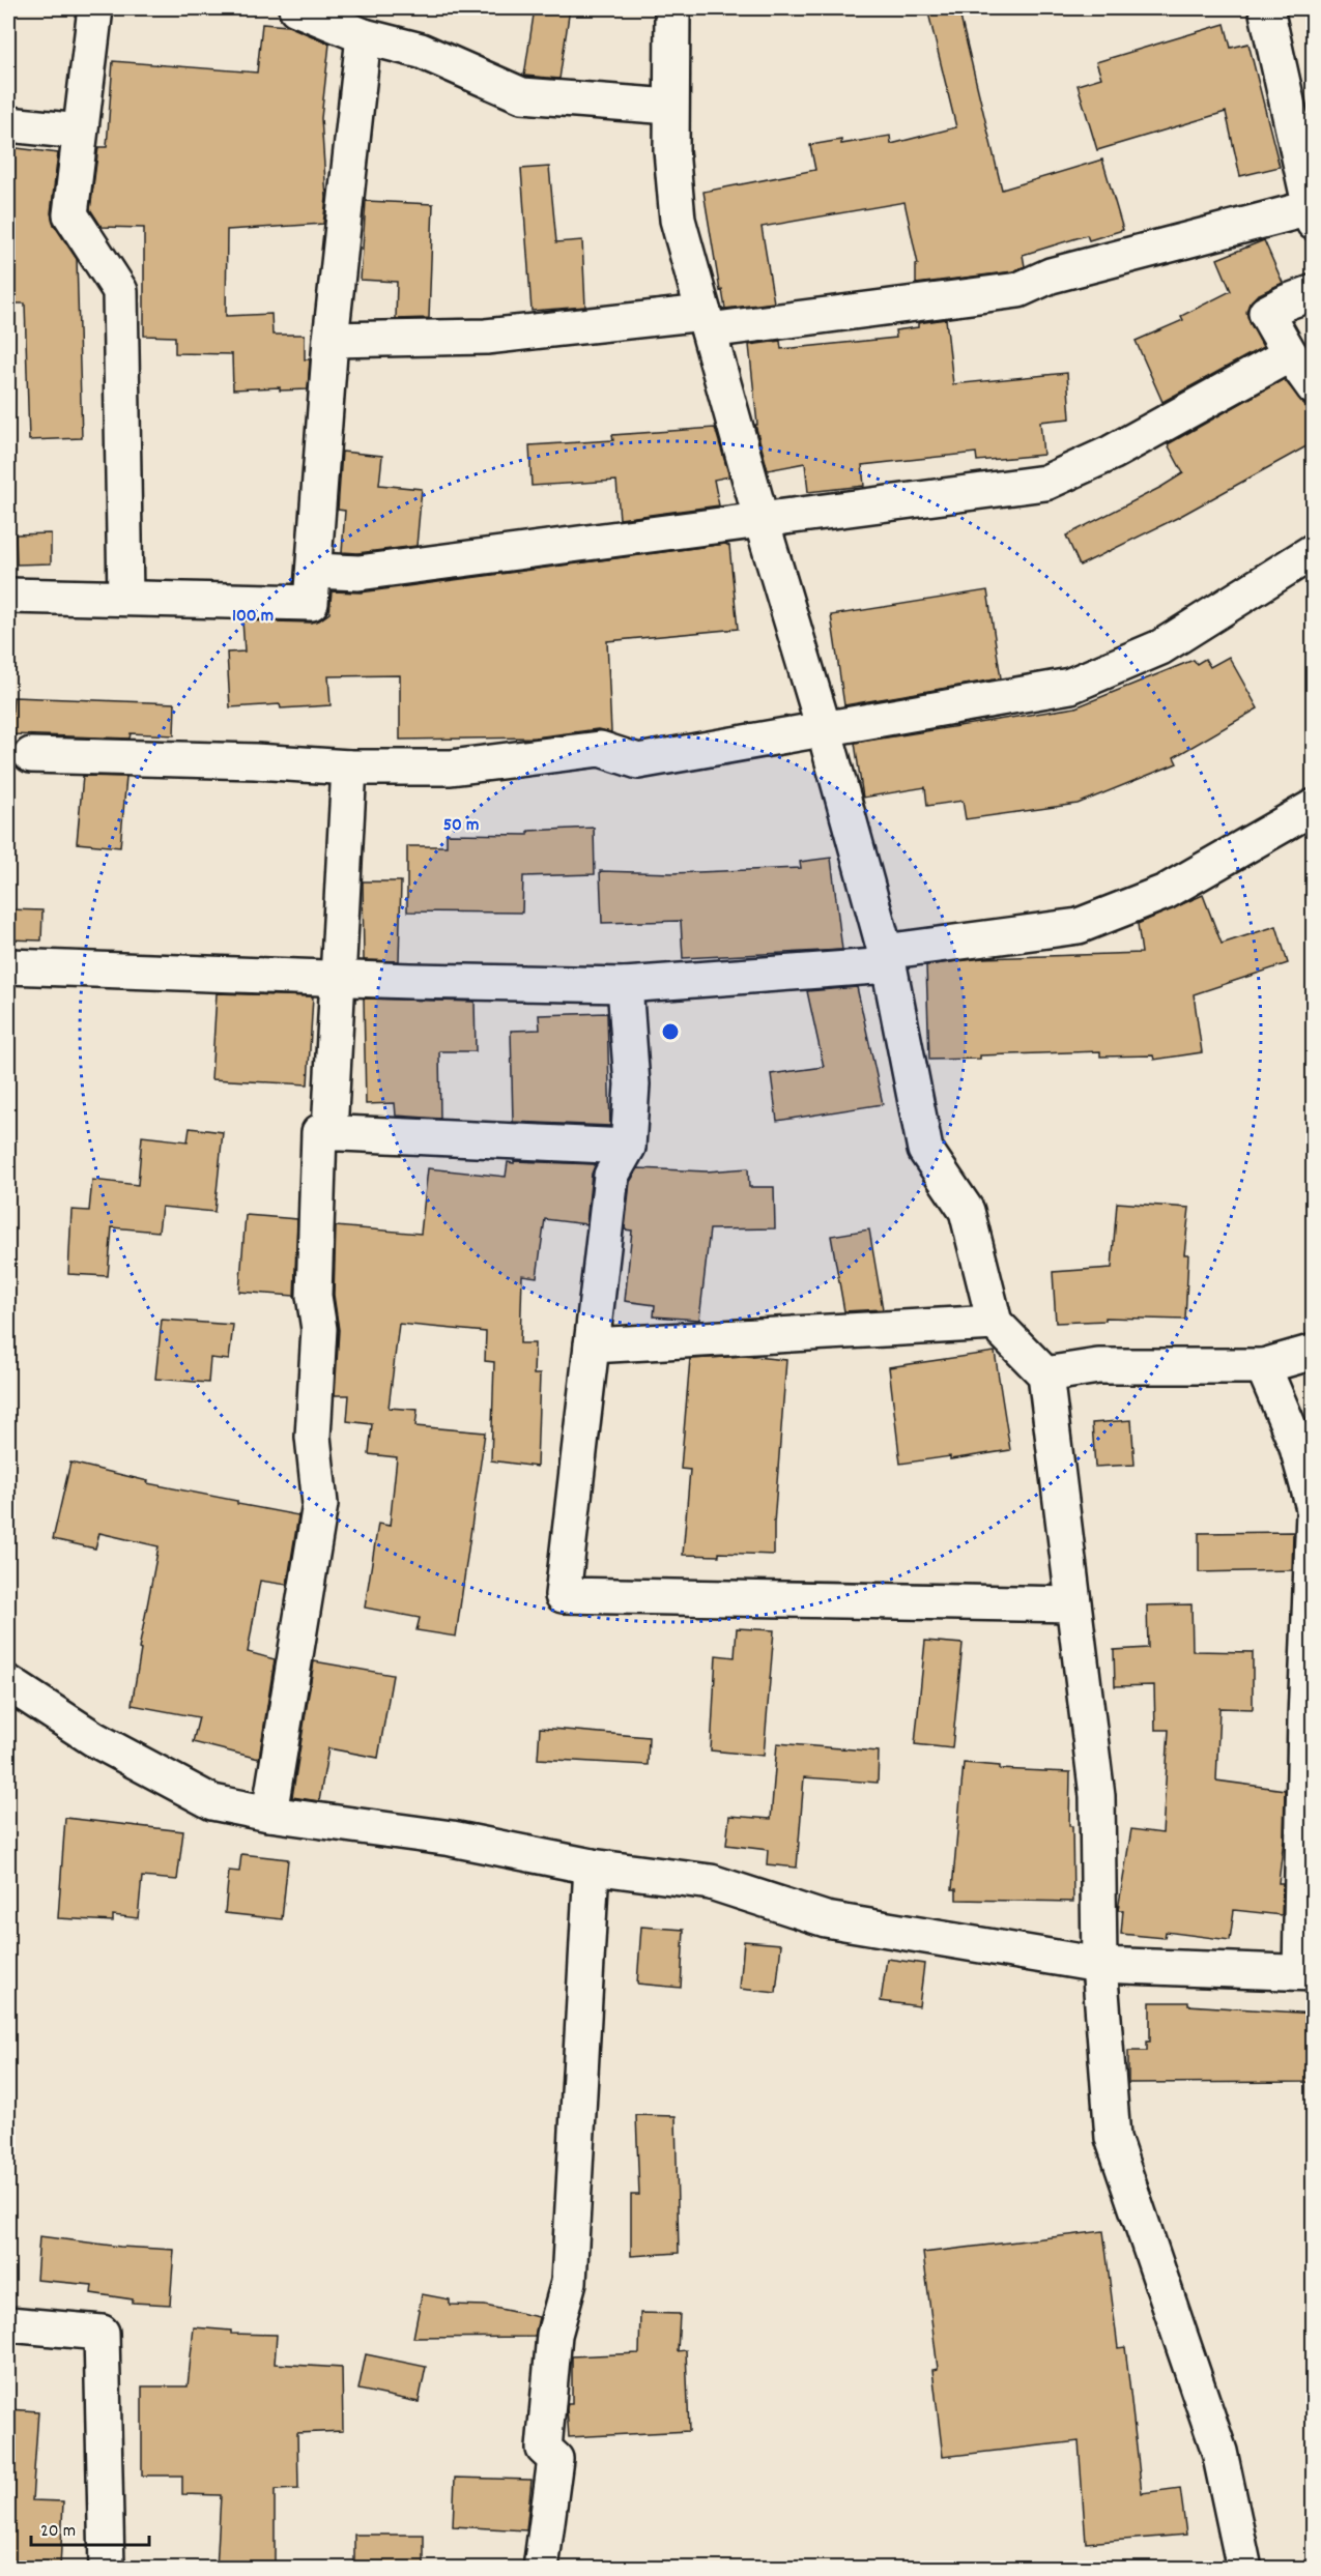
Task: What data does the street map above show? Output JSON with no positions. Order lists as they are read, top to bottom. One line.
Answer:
{"scale_bar":"20 m","rings":["100 m","50 m"]}
